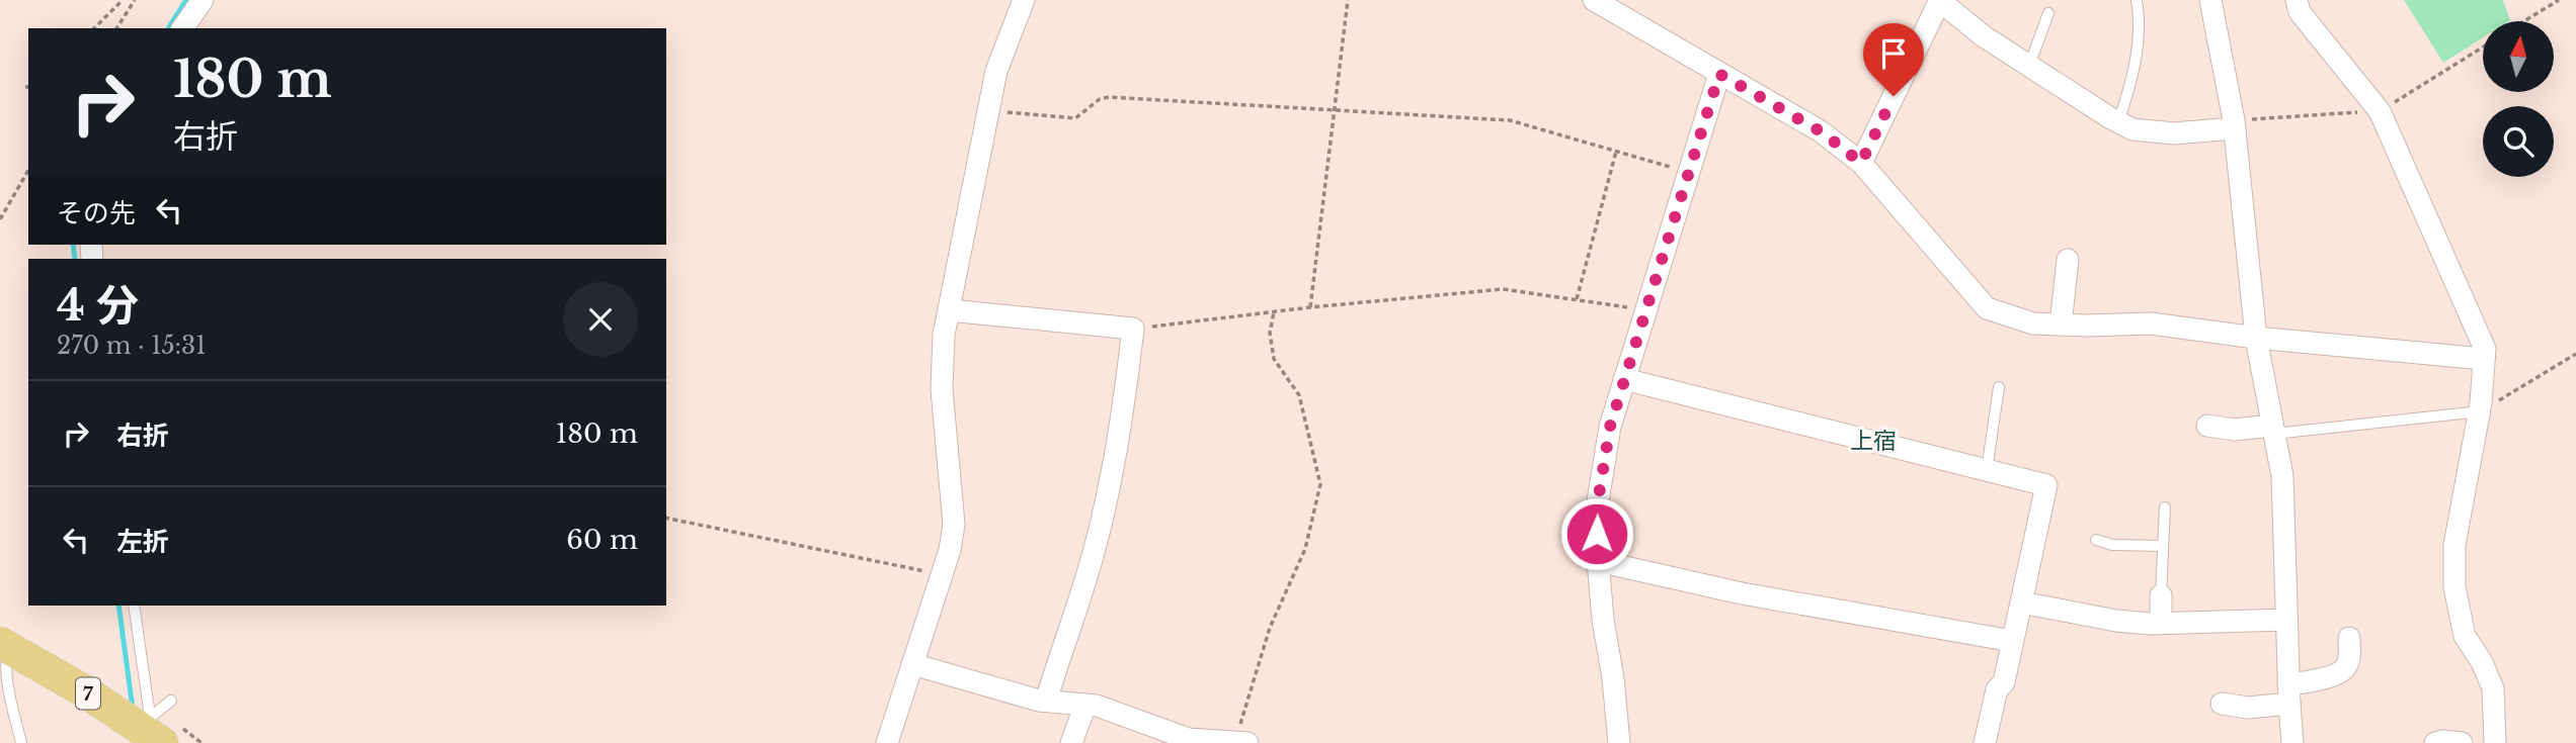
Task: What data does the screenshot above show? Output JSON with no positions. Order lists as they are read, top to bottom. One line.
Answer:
{"streets":{"main road":["7"]},"districts":["上宿"],"north":"top","page":{"turn":["180 m","右折"],"then":"その先","heading":["4 分","270 m · 15:31"],"list":[{"name":"右折","value":"180 m"},{"name":"左折","value":"60 m"}]}}
